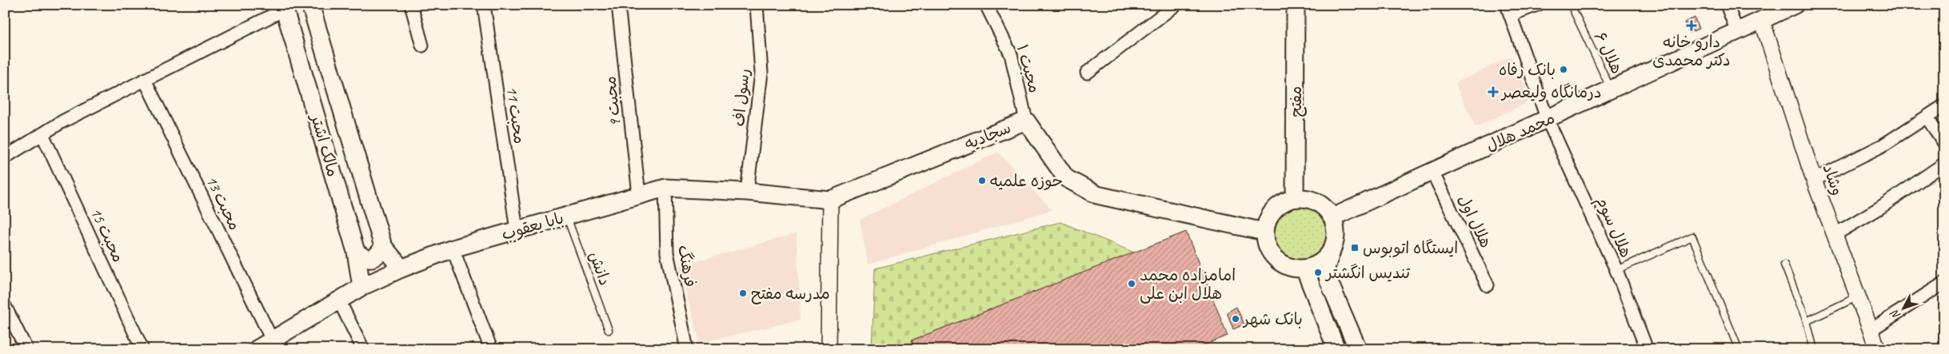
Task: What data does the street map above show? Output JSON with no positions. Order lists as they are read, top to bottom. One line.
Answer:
{"streets":{"main road":["مفتح","محمد هلال","سجادیه","مالک اشتر","بابا یعقوب"],"street":["محبت ۱","رسول اف","محبت 9","محبت 11","وشاد","محبت 13","هلال اول","هلال سوم","محبت 15","فرهنگ"],"lane":["هلال ۶","دانش"]},"crossings":[["هلال ۶","محمد هلال"],["محبت ۱","سجادیه"],["رسول اف","بابا یعقوب"],["محبت 9","بابا یعقوب"],["مفتح","محمد هلال"],["مفتح","سجادیه"],["محبت 11","بابا یعقوب"],["محمد هلال","سجادیه"],["محمد هلال","وشاد"],["محمد هلال","هلال اول"],["محمد هلال","هلال سوم"],["سجادیه","بابا یعقوب"],["مالک اشتر","بابا یعقوب"],["محبت 13","بابا یعقوب"],["بابا یعقوب","فرهنگ"],["بابا یعقوب","دانش"]],"places":{"health":["دارو خانه دکتر محمدی","درمانگاه ولیعصر"],"other":["بانک رفاه","حوزه علمیه","تندیس انگشتر","امامزاده محمد هلال ابن علی","مدرسه مفتح","بانک شهر"],"transit":["ایستگاه اتوبوس"]},"north":"bottom left"}
